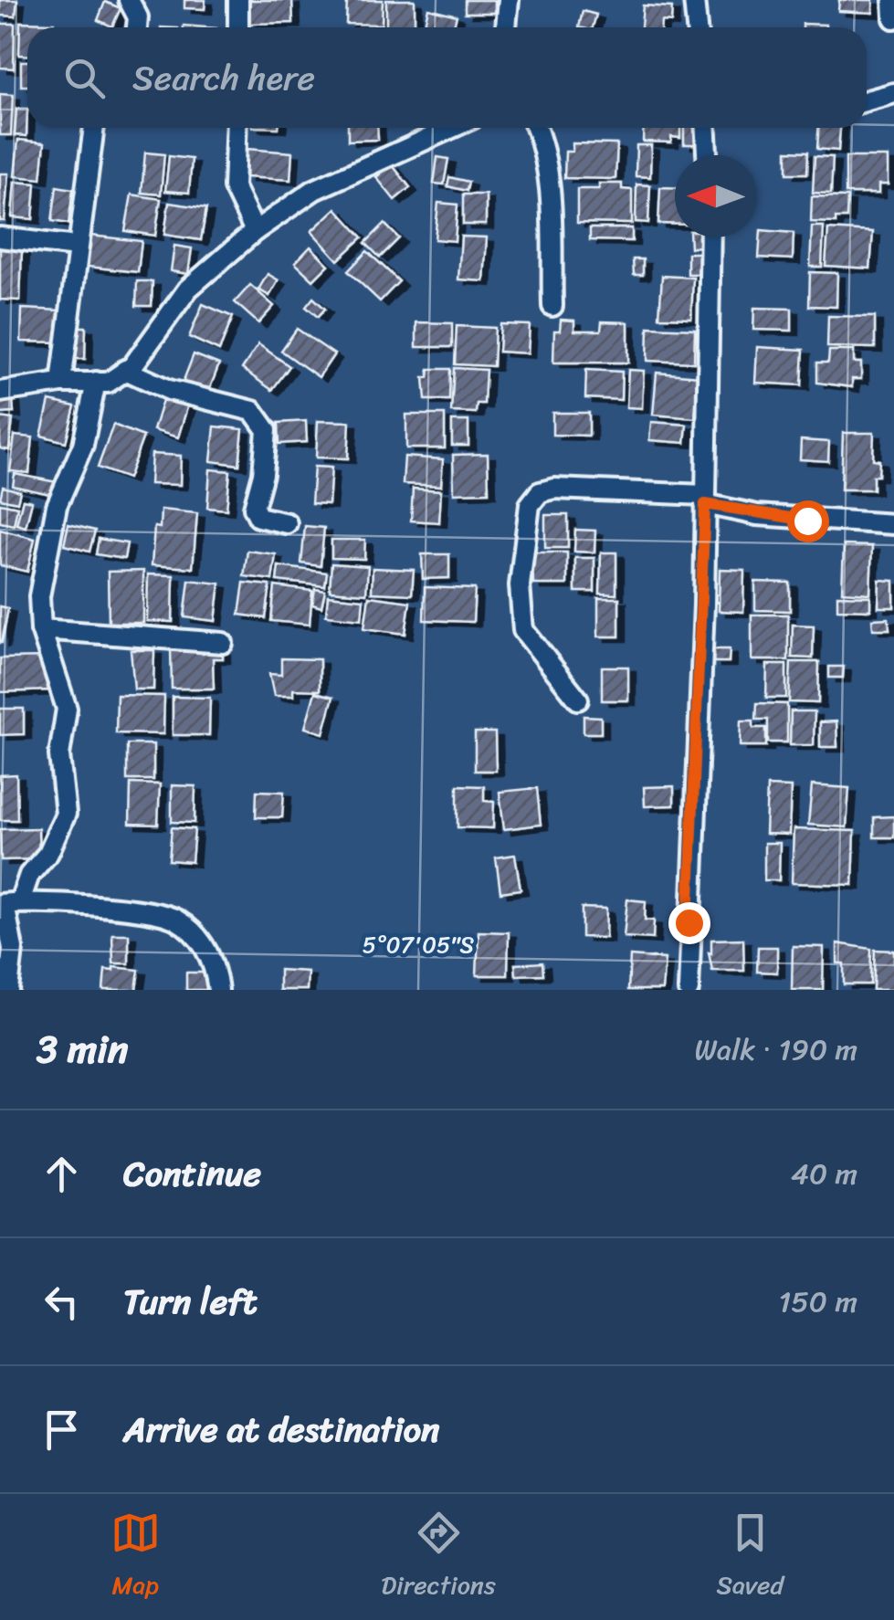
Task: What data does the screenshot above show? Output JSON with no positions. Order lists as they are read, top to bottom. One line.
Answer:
{"north":"left","page":{"search":"Search here","heading":["3 min","Walk · 190 m"],"list":[["Continue","40 m"],["Turn left","150 m"],"Arrive at destination"],"nav":["Map","Directions","Saved"]},"coordinates":["5°07'05\"S"]}
